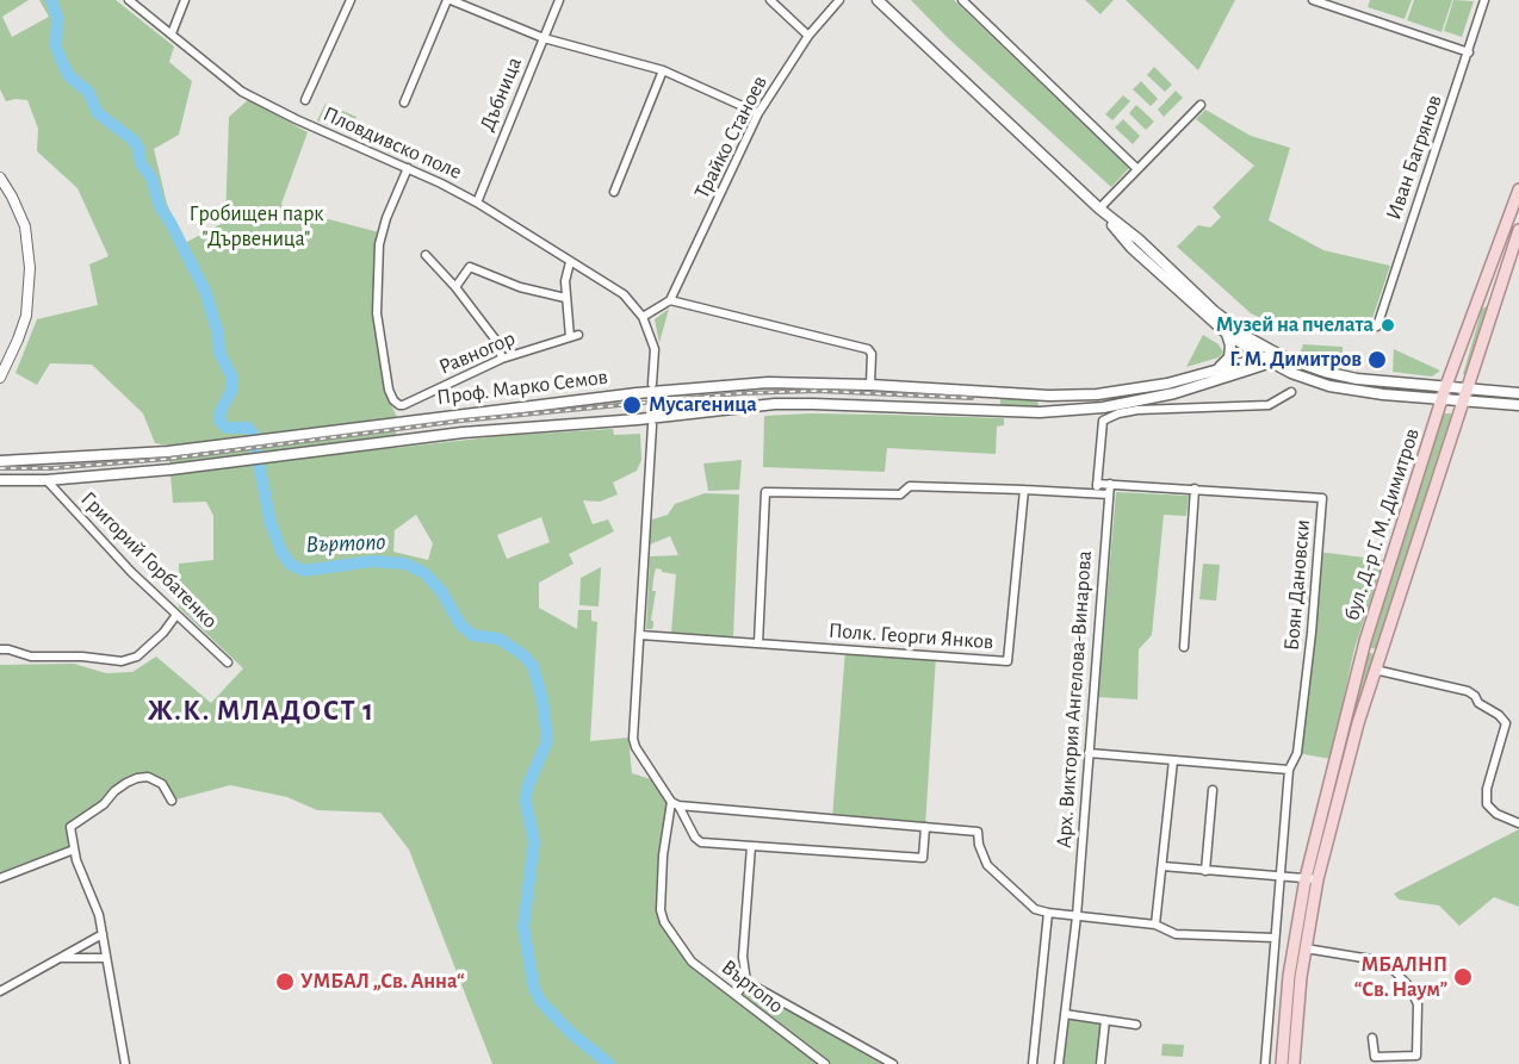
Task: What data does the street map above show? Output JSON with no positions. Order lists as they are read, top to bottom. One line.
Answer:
{"streets":{"main road":["Проф. Марко Семов","бул. Д-р Г. М. Димитров"],"street":["Дъбница","Трайко Станоев","Пловдивско поле","Иван Багрянов","Равногор","Григорий Горбатенко","Боян Дановски","Полк. Георги Янков","Арх. Виктория Ангелова-Винарова","Въртопо"]},"crossings":[["Дъбница","Пловдивско поле"],["Пловдивско поле","Равногор"],["Проф. Марко Семов","Григорий Горбатенко"],["Боян Дановски","Арх. Виктория Ангелова-Винарова"]],"districts":["Ж.К. МЛАДОСТ 1"],"water":["Въртопо"],"parks":["Гробищен парк \"Дървеница\""],"places":["Музей на пчелата","Г. М. Димитров","Мусагеница","MБАЛНП “Св. Наум”","УМБАЛ „Св. Анна“"]}
